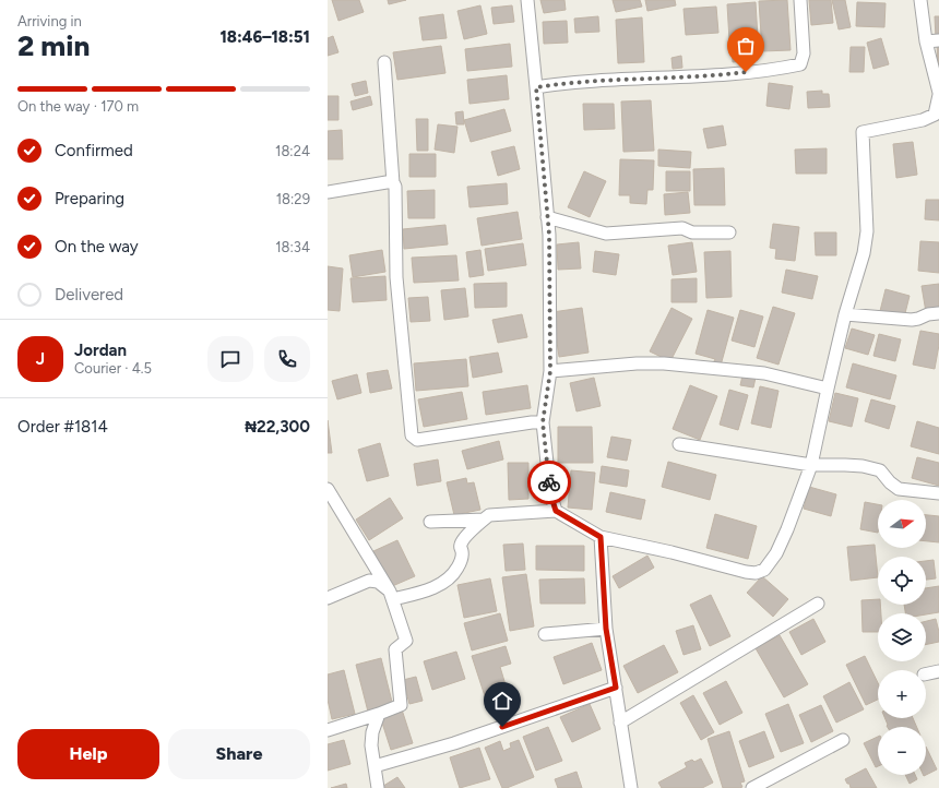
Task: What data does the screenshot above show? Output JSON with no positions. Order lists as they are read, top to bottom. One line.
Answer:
{"north":"right","page":{"heading":["2 min","Arriving in","18:46–18:51"],"panel":["Jordan","Courier · 4.5","Order #1814","₦22,300"],"bar":"On the way · 170 m","list":[["Confirmed","18:24"],["Preparing","18:29"],["On the way","18:34"],"Delivered"],"round":"J","map_buttons":["+","−"],"buttons":["Help","Share"]}}
